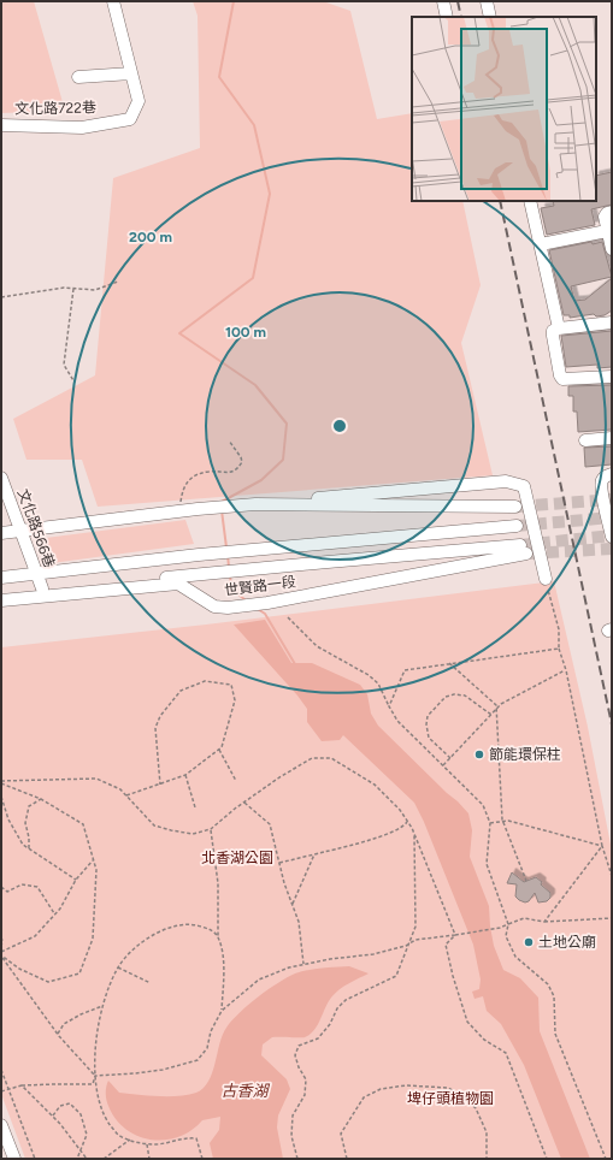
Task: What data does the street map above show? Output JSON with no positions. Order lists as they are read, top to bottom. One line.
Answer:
{"streets":{"street":["文化路722巷","文化路566巷","世賢路一段"]},"crossings":[["文化路566巷","世賢路一段"]],"water":["古香湖"],"parks":["北香湖公園","埤仔頭植物園"],"places":["節能環保柱","土地公廟"],"rings":["200 m","100 m"]}
